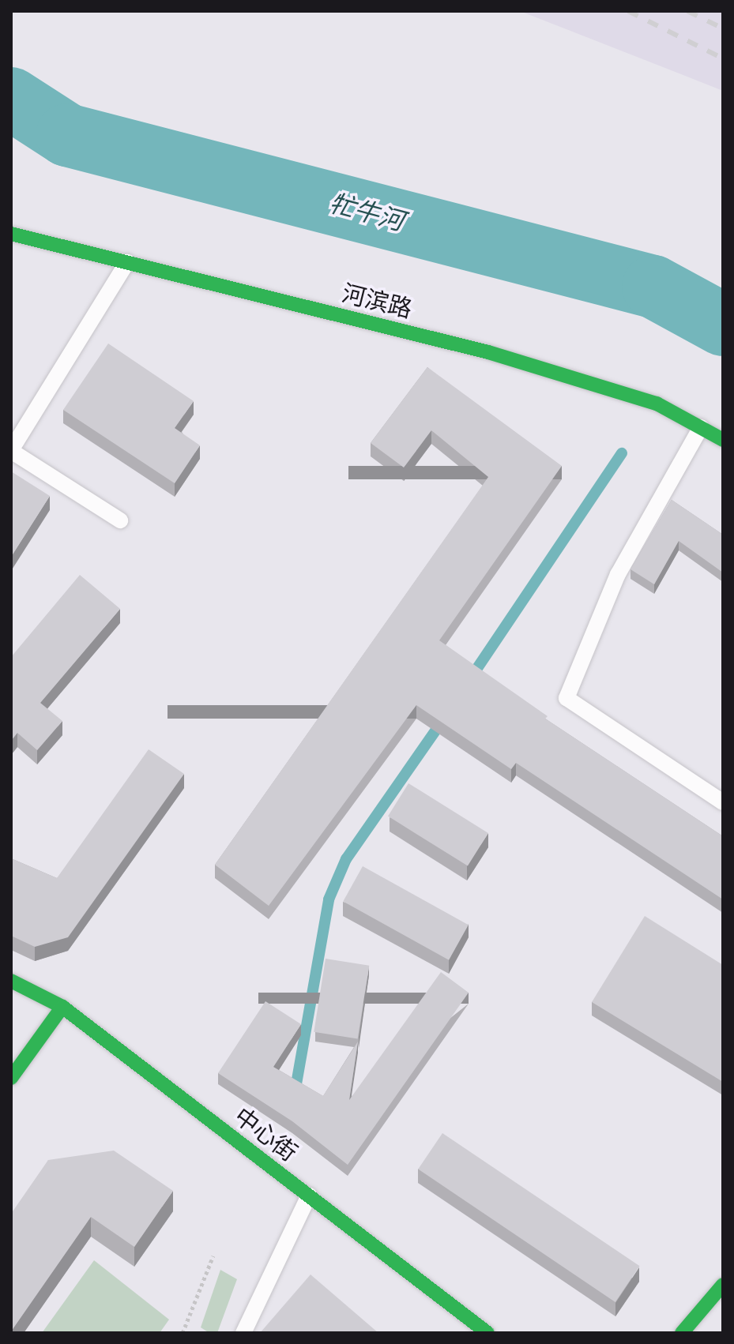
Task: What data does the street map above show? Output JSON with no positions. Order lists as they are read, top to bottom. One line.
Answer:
{"streets":{"street":["河滨路","中心街"]},"water":["牤牛河"]}
